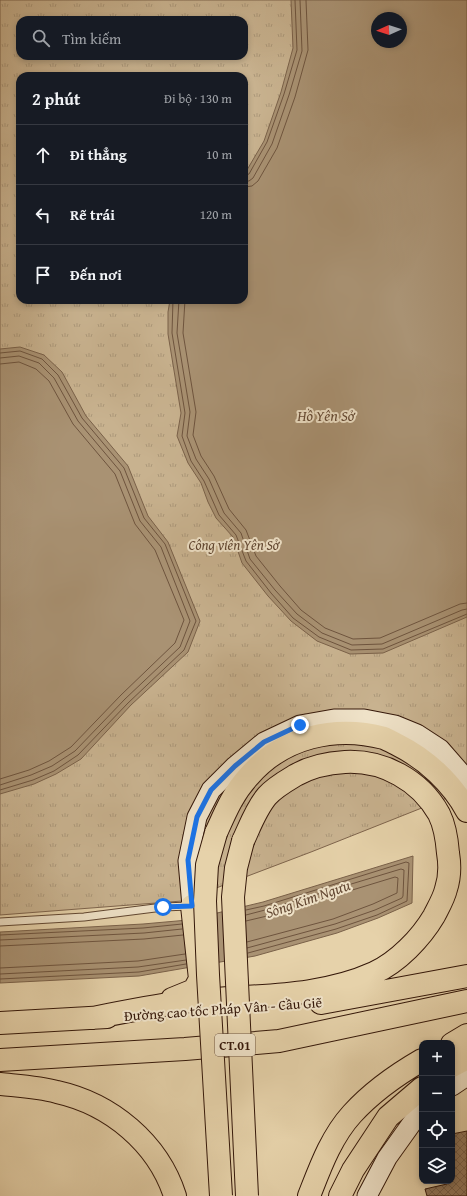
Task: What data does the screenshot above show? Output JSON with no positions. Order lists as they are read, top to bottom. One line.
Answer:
{"streets":{"highway":["Đường cao tốc Pháp Vân - Cầu Giẽ","CT.01"]},"water":["Hồ Yên Sở","Sông Kim Ngưu"],"parks":["Công viên Yên Sở"],"north":"left","page":{"search":"Tìm kiếm","heading":["2 phút","Đi bộ · 130 m"],"list":[["Đi thẳng","10 m"],["Rẽ trái","120 m"],"Đến nơi"],"map_buttons":["+","−"]}}
